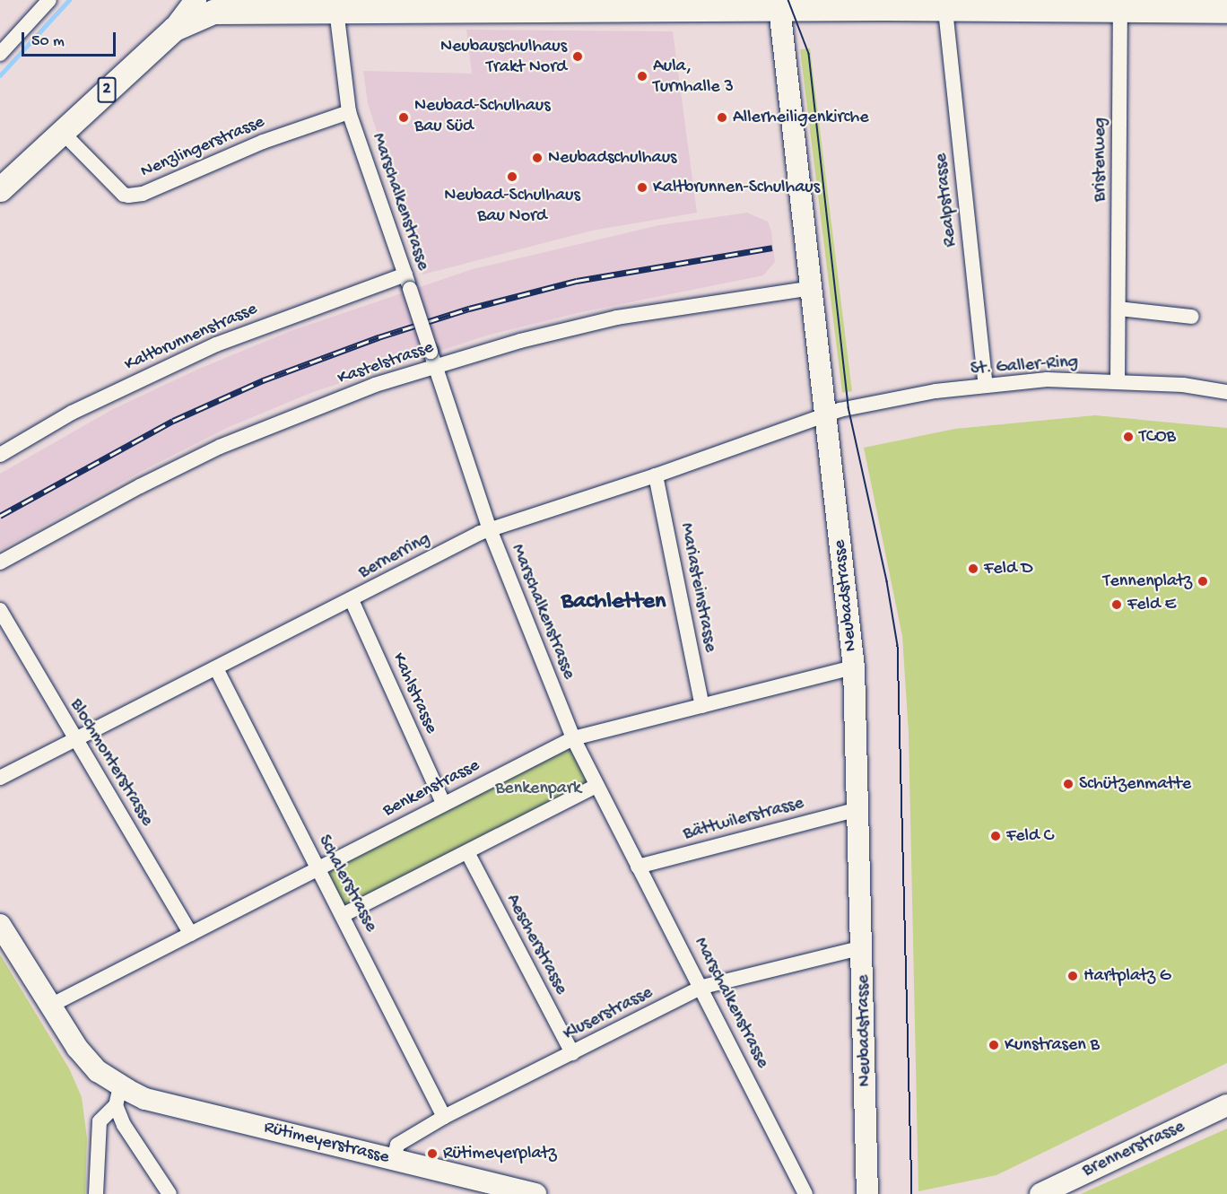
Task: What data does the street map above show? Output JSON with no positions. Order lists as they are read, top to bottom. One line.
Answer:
{"streets":{"main road":["2"],"street":["Nenzlingerstrasse","Bristenweg","Realpstrasse","Marschalkenstrasse","Kaltbrunnenstrasse","Kastelstrasse","St. Galler-Ring","Bernerring","Mariasteinstrasse","Neubadstrasse","Kahlstrasse","Blochmonterstrasse","Benkenstrasse","Bättwilerstrasse","Schalerstrasse","Aescherstrasse","Kluserstrasse","Rütimeyerstrasse","Brennerstrasse"]},"crossings":[["2","Nenzlingerstrasse"],["2","Bristenweg"],["2","Realpstrasse"],["2","Marschalkenstrasse"],["2","Neubadstrasse"],["Nenzlingerstrasse","Marschalkenstrasse"],["Bristenweg","St. Galler-Ring"],["Realpstrasse","St. Galler-Ring"],["Marschalkenstrasse","Kaltbrunnenstrasse"],["Marschalkenstrasse","Kastelstrasse"],["Marschalkenstrasse","Bernerring"],["Marschalkenstrasse","Benkenstrasse"],["Marschalkenstrasse","Bättwilerstrasse"],["Marschalkenstrasse","Kluserstrasse"],["Kastelstrasse","Neubadstrasse"],["St. Galler-Ring","Bernerring"],["St. Galler-Ring","Neubadstrasse"],["Bernerring","Mariasteinstrasse"],["Bernerring","Neubadstrasse"],["Bernerring","Kahlstrasse"],["Bernerring","Blochmonterstrasse"],["Bernerring","Schalerstrasse"],["Mariasteinstrasse","Benkenstrasse"],["Neubadstrasse","Benkenstrasse"],["Neubadstrasse","Bättwilerstrasse"],["Neubadstrasse","Kluserstrasse"],["Kahlstrasse","Benkenstrasse"],["Blochmonterstrasse","Benkenstrasse"],["Benkenstrasse","Schalerstrasse"],["Benkenstrasse","Rütimeyerstrasse"],["Schalerstrasse","Kluserstrasse"],["Aescherstrasse","Kluserstrasse"],["Kluserstrasse","Rütimeyerstrasse"]],"districts":["Bachletten"],"parks":["Benkenpark"],"places":["Neubauschulhaus Trakt Nord","Aula, Turnhalle 3","Neubad-Schulhaus Bau Süd","Allerheiligenkirche","Neubadschulhaus","Neubad-Schulhaus Bau Nord","Kaltbrunnen-Schulhaus","TCOB","Feld D","Tennenplatz","Feld E","Schützenmatte","Feld C","Hartplatz G","Kunstrasen B","Rütimeyerplatz"],"scale_bar":"50 m"}
